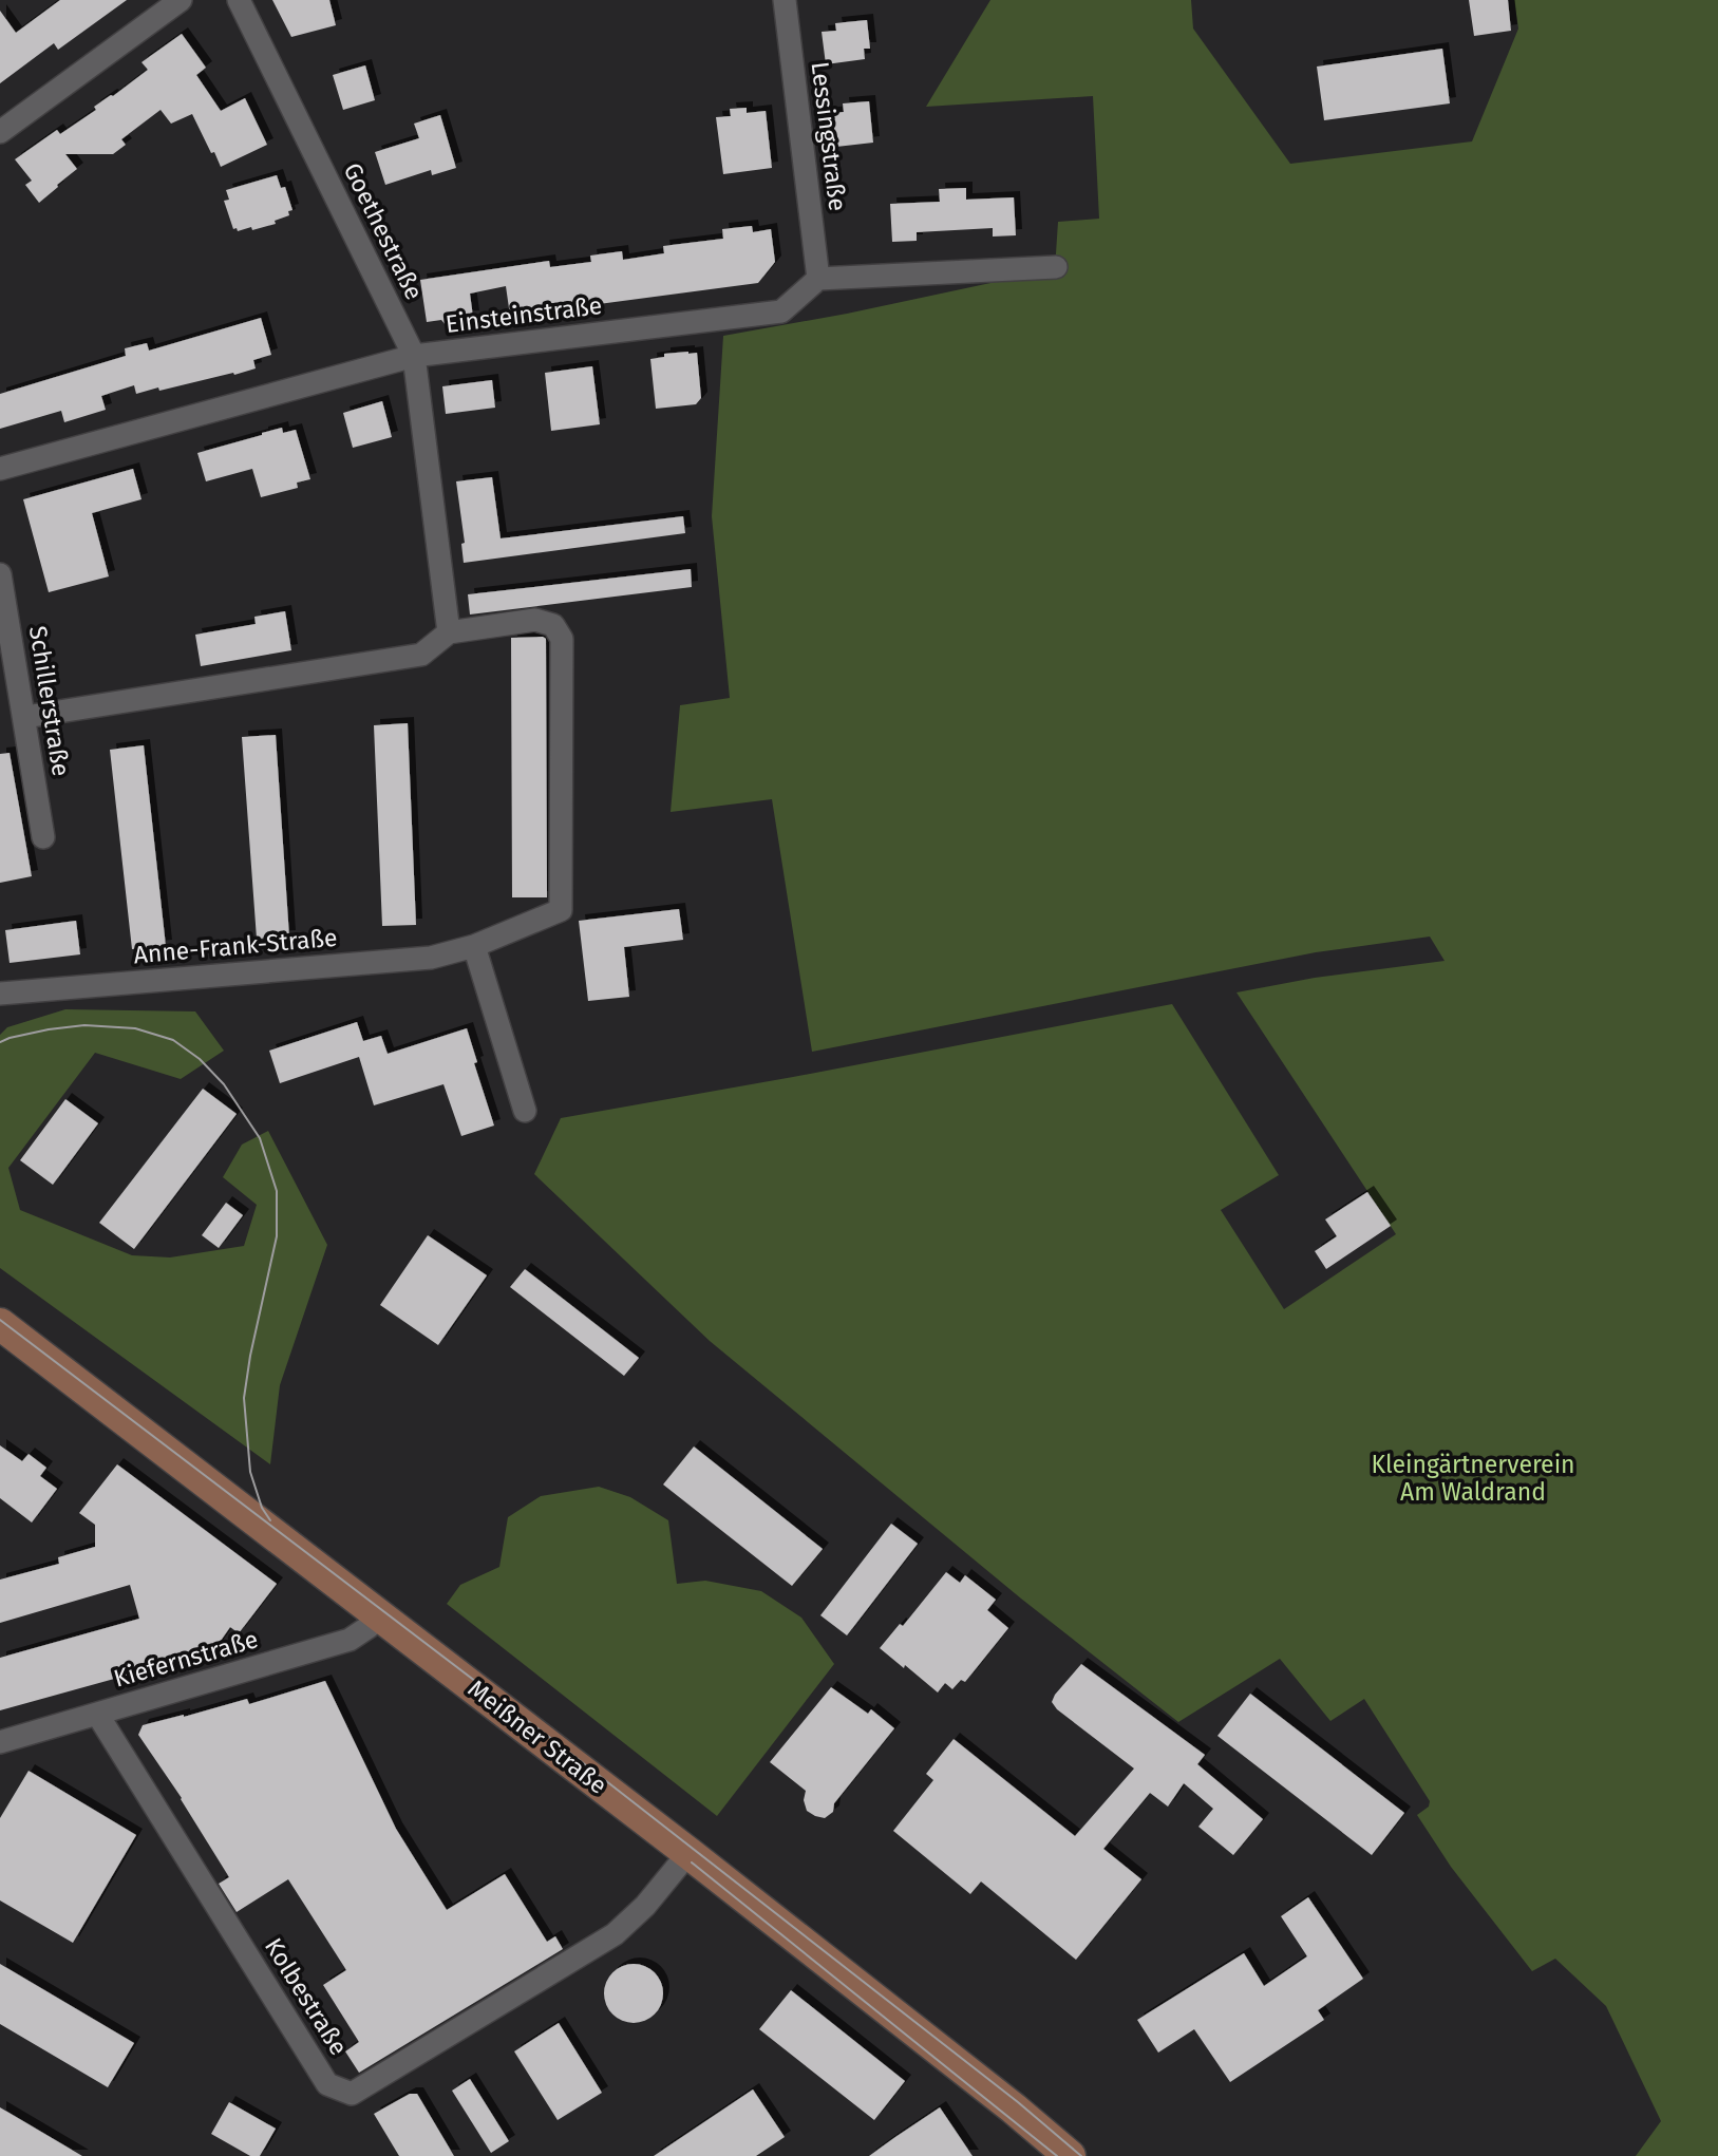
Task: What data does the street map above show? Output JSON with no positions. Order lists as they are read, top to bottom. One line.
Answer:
{"streets":{"main road":["Meißner Straße"],"street":["Lessingstraße","Goethestraße","Einsteinstraße","Schillerstraße","Anne-Frank-Straße","Kiefernstraße","Kolbestraße"]},"crossings":[["Lessingstraße","Einsteinstraße"],["Goethestraße","Einsteinstraße"],["Goethestraße","Anne-Frank-Straße"],["Kiefernstraße","Meißner Straße"],["Kiefernstraße","Kolbestraße"],["Meißner Straße","Kolbestraße"]],"parks":["Kleingärtnerverein Am Waldrand"]}
